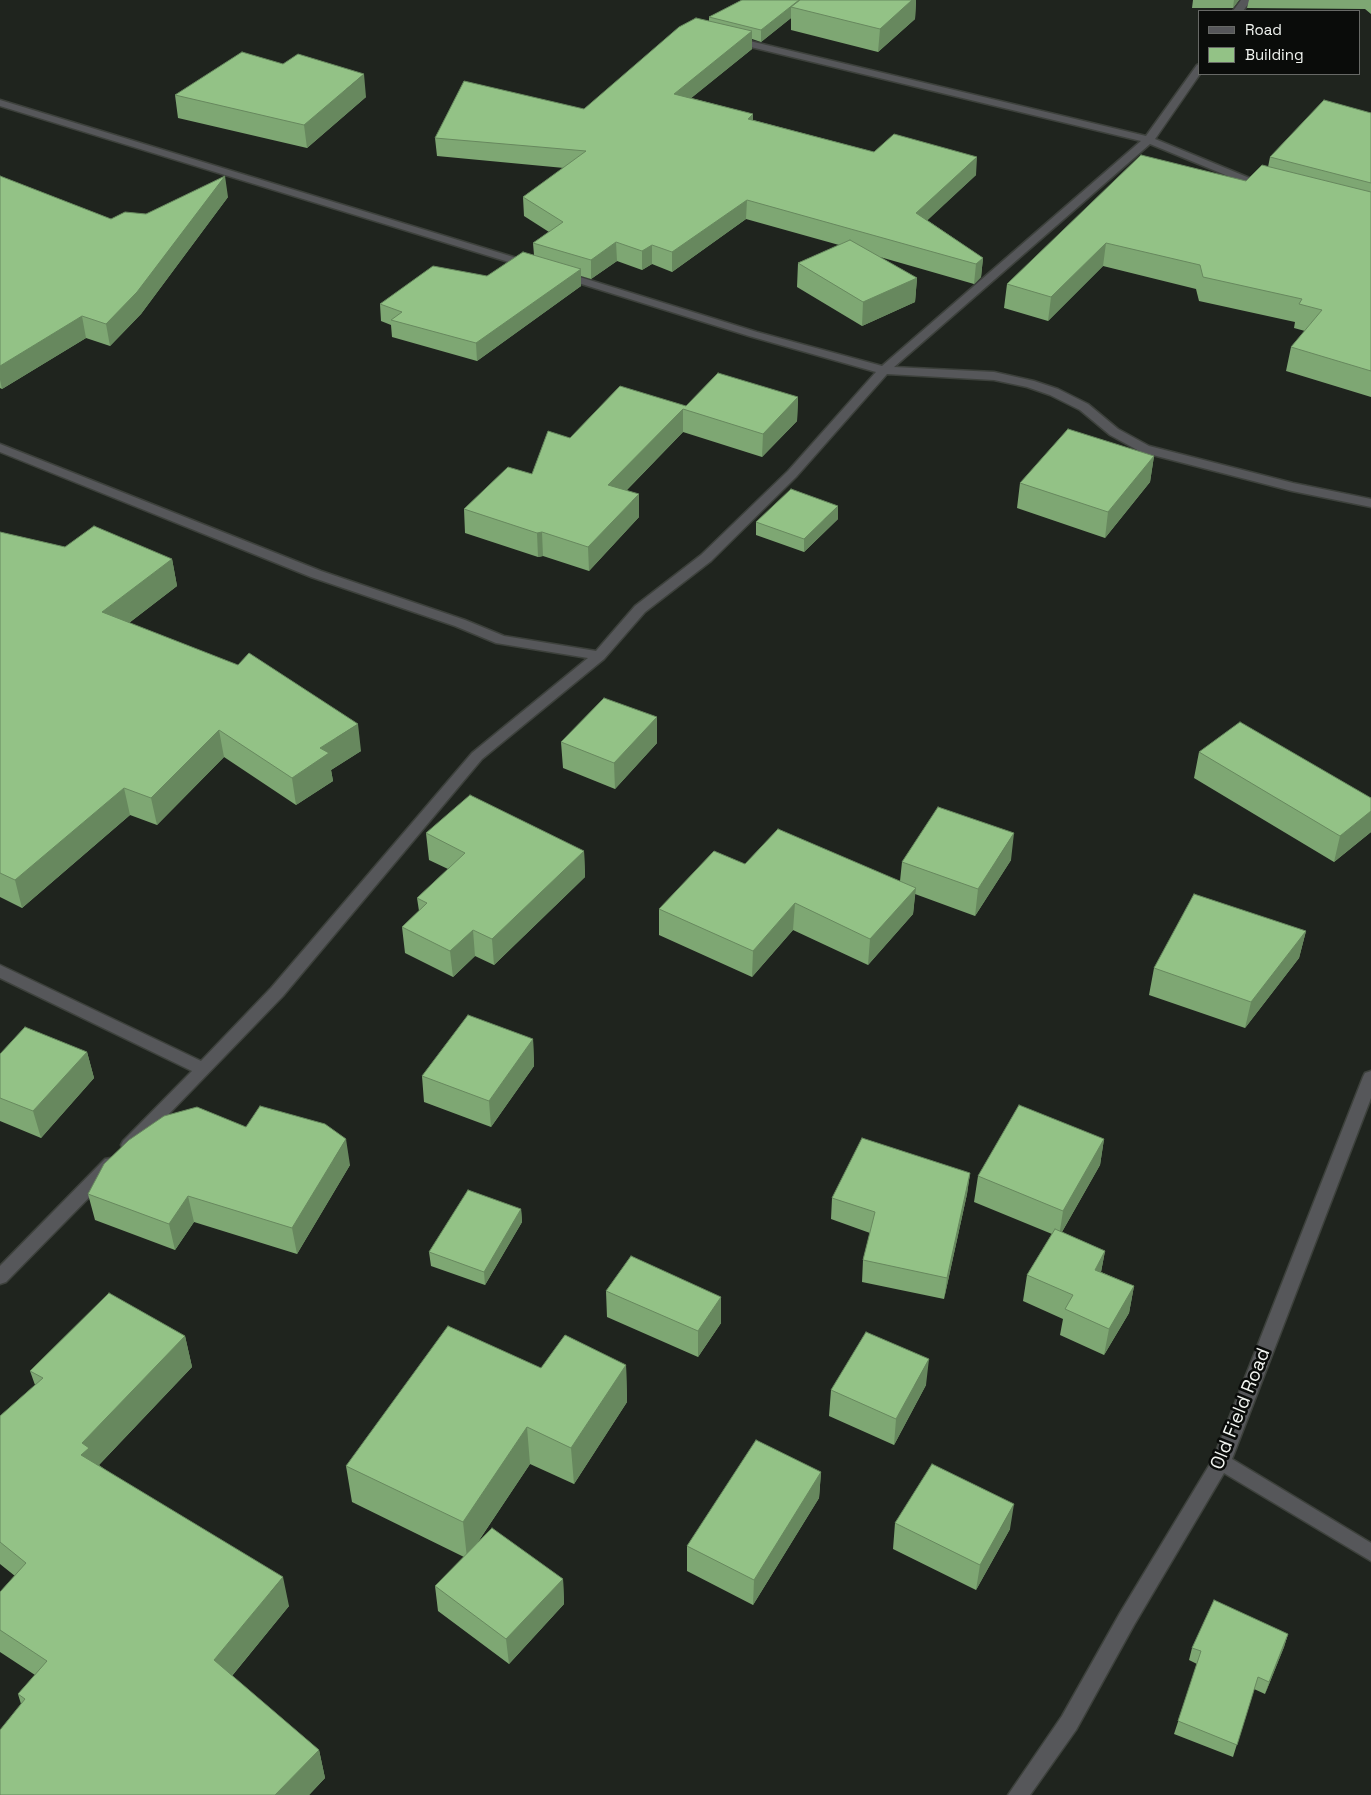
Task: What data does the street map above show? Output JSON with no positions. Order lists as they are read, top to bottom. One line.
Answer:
{"streets":{"street":["Old Field Road"]},"legend":["Road","Building"]}
